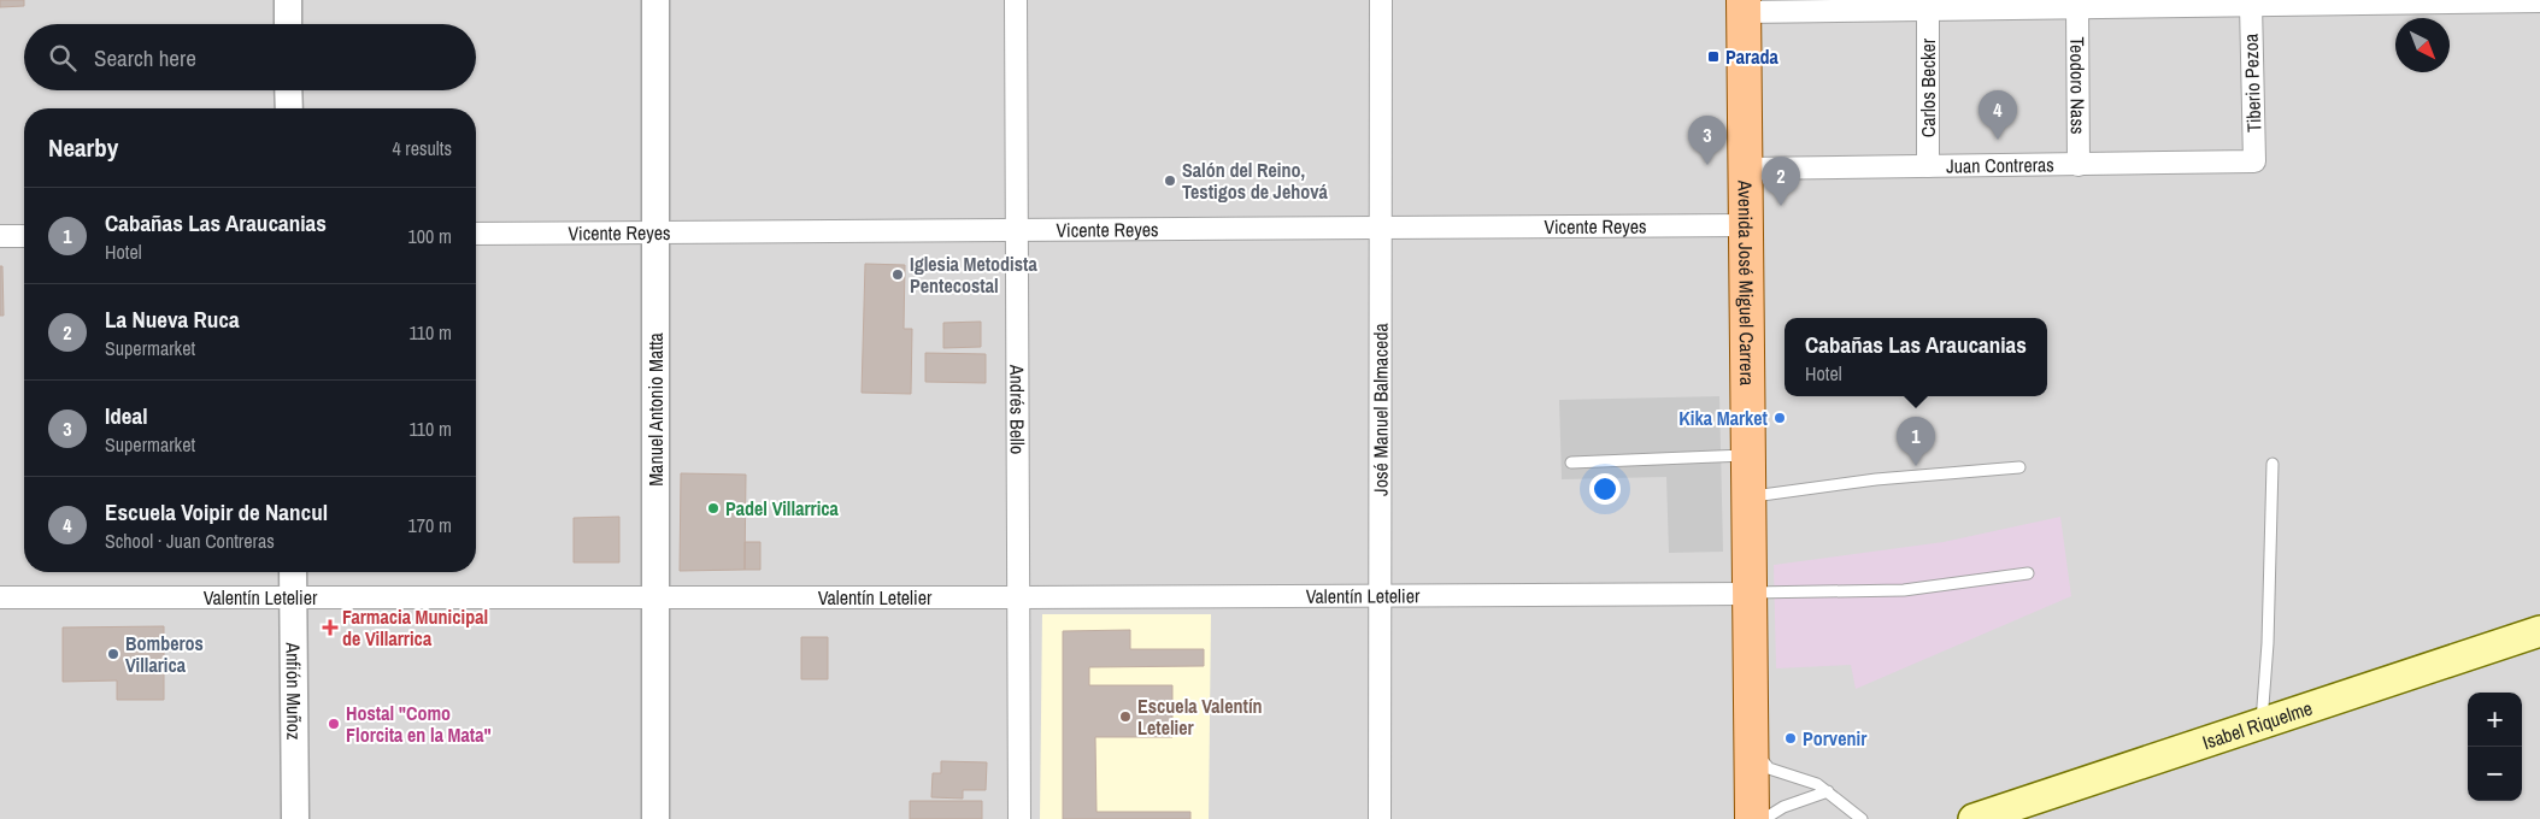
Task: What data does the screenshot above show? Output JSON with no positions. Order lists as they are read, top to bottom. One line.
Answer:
{"streets":{"main road":["Avenida José Miguel Carrera","Isabel Riquelme"],"street":["Tiberio Pezoa","Teodoro Nass","Carlos Becker","Juan Contreras","Vicente Reyes","Manuel Antonio Matta","Andrés Bello","José Manuel Balmaceda","Valentín Letelier","Anfión Muñoz"]},"crossings":[["Tiberio Pezoa","Juan Contreras"],["Teodoro Nass","Juan Contreras"],["Carlos Becker","Juan Contreras"],["Juan Contreras","Avenida José Miguel Carrera"],["Vicente Reyes","Avenida José Miguel Carrera"],["Vicente Reyes","Manuel Antonio Matta"],["Vicente Reyes","Andrés Bello"],["Vicente Reyes","José Manuel Balmaceda"],["Avenida José Miguel Carrera","Valentín Letelier"],["Manuel Antonio Matta","Valentín Letelier"],["Andrés Bello","Valentín Letelier"],["José Manuel Balmaceda","Valentín Letelier"],["Valentín Letelier","Anfión Muñoz"]],"places":{"transit":["Parada"],"other":["Salón del Reino, Testigos de Jehová","Iglesia Metodista Pentecostal","Kika Market","Padel Villarrica","Bomberos Villarica","Escuela Valentín Letelier","Hostal \"Como Florcita en la Mata\"","Porvenir"],"health":["Farmacia Municipal de Villarrica"]},"north":"bottom right","page":{"search":"Search here","pins":["4","3","2","1"],"heading":["Nearby","4 results"],"list":[{"mark":"1","name":"Cabañas Las Araucanias","note":"Hotel","value":"100 m"},{"mark":"2","name":"La Nueva Ruca","note":"Supermarket","value":"110 m"},{"mark":"3","name":"Ideal","note":"Supermarket","value":"110 m"},{"mark":"4","name":"Escuela Voipir de Nancul","note":"School · Juan Contreras","value":"170 m"}],"popup":["Cabañas Las Araucanias","Hotel"],"map_buttons":["+","−"]}}
